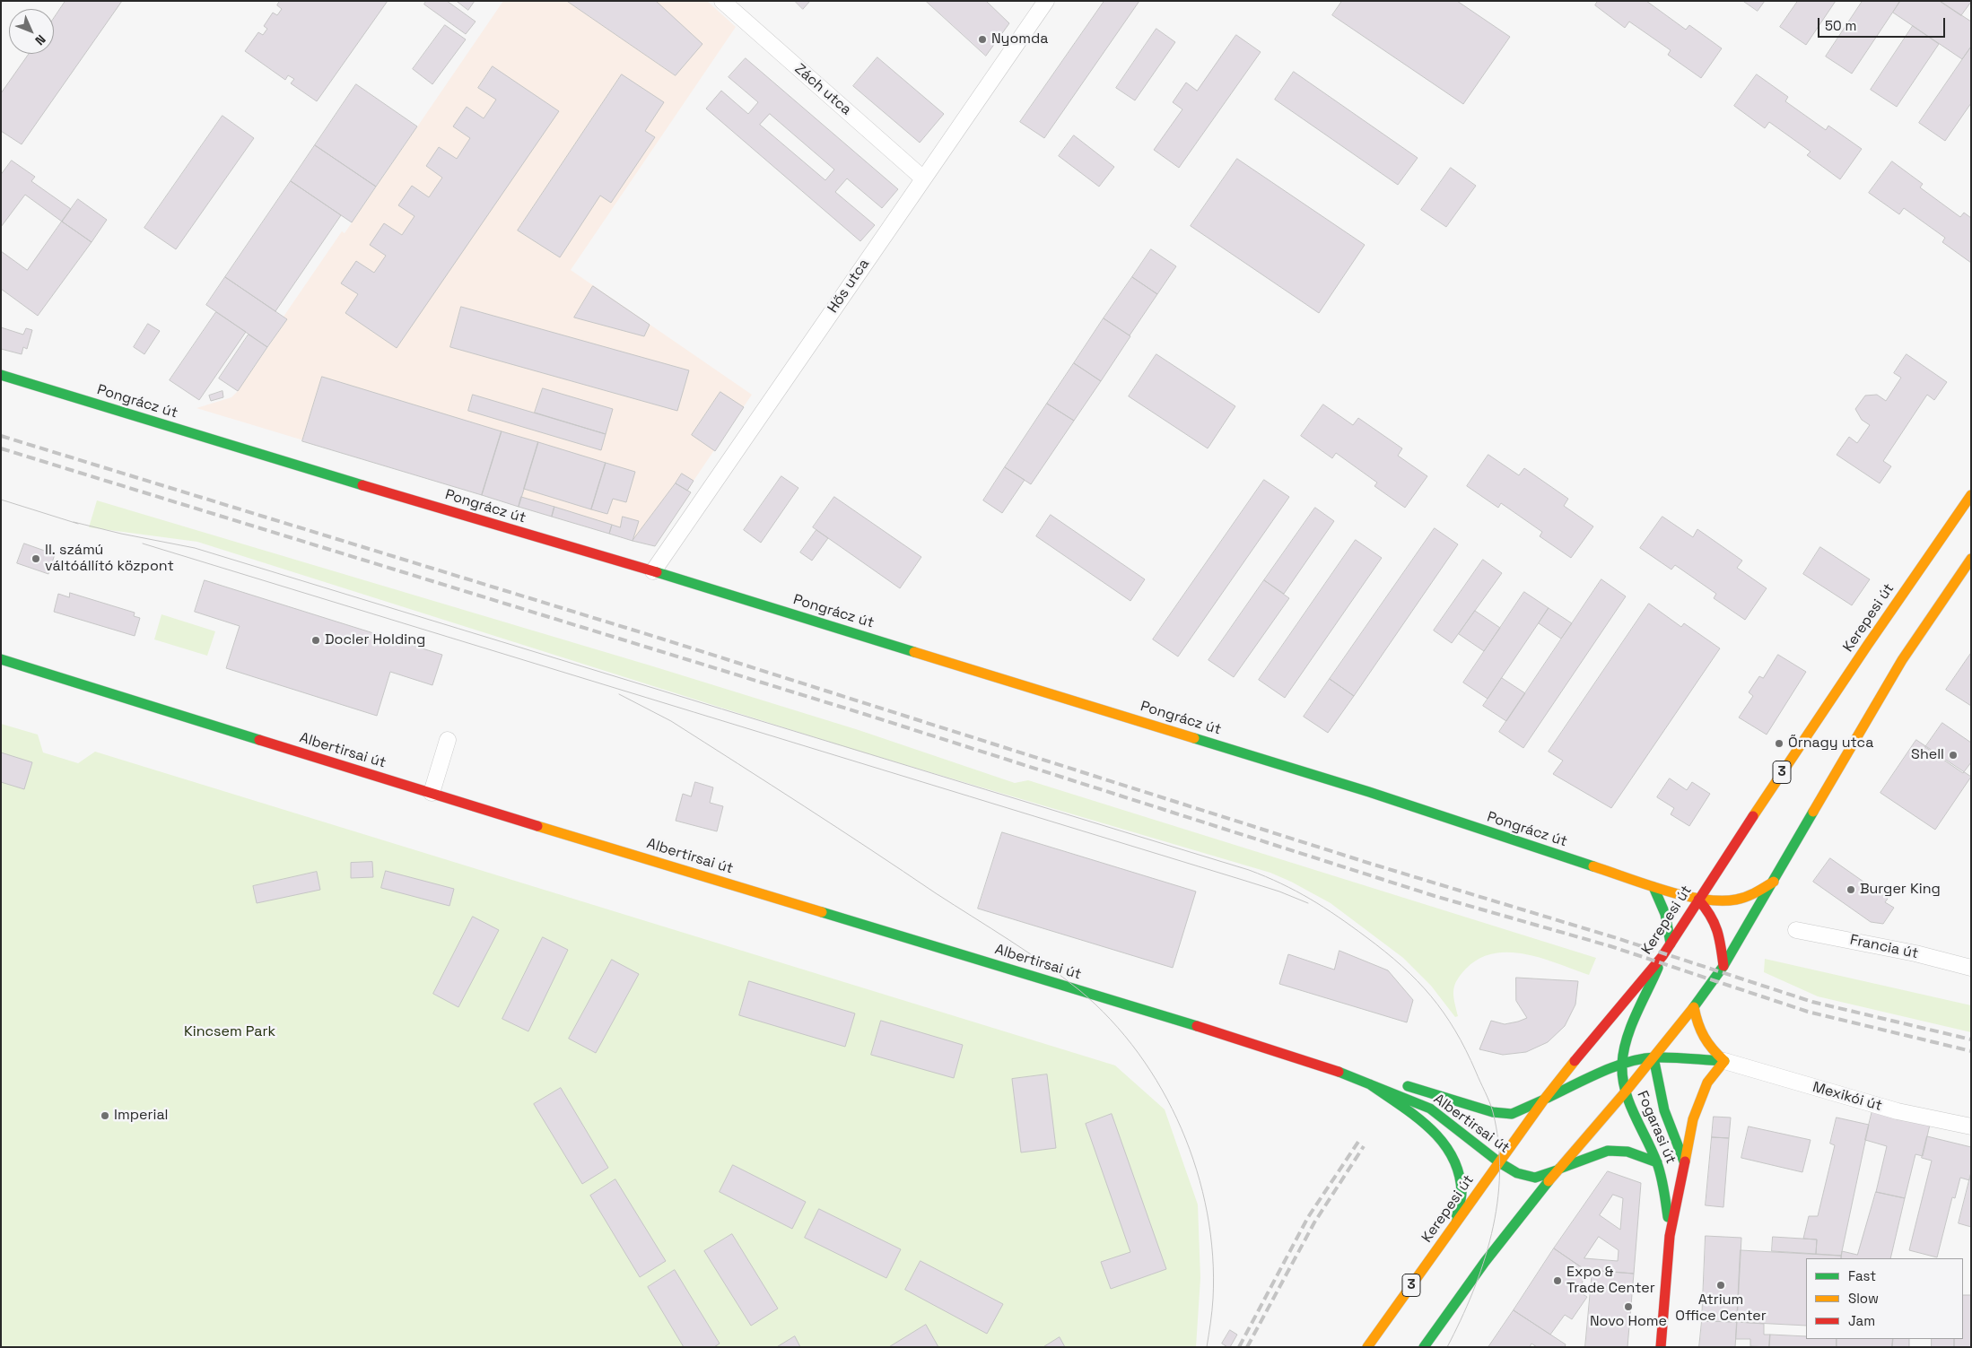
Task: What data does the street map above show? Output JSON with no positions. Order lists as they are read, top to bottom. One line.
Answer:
{"streets":{"street":["Zách utca","Hős utca","Pongrácz út","Kerepesi út","Albertirsai út","3","Francia út","Mexikói út","Fogarasi út"]},"crossings":[["Zách utca","Hős utca"],["Hős utca","Pongrácz út"],["Pongrácz út","Kerepesi út"],["Kerepesi út","Albertirsai út"],["Kerepesi út","Fogarasi út"],["Albertirsai út","Mexikói út"],["Albertirsai út","Fogarasi út"]],"parks":["Kincsem Park"],"places":["Nyomda","II. számú váltóállító központ","Docler Holding","Őrnagy utca","Shell","Burger King","Imperial","Expo & Trade Center","Atrium Office Center","Novo Home"],"legend":["Fast","Slow","Jam"],"scale_bar":"50 m","north":"bottom right"}
